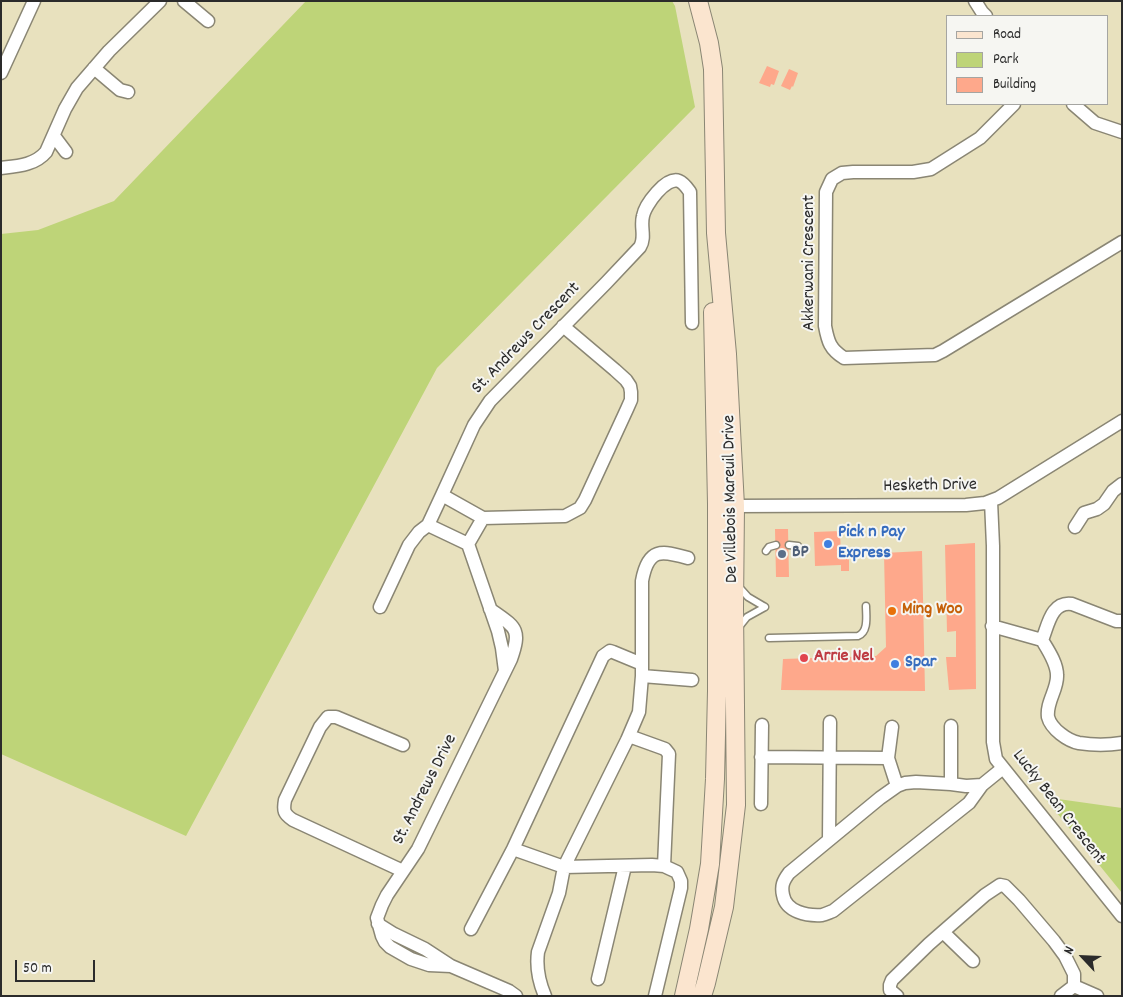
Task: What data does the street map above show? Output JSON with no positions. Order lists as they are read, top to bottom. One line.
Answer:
{"streets":{"main road":["De Villebois Mareuil Drive"],"street":["Akkerwani Crescent","St. Andrews Crescent","Hesketh Drive","St. Andrews Drive","Lucky Bean Crescent"]},"crossings":[["Hesketh Drive","De Villebois Mareuil Drive"],["Hesketh Drive","Lucky Bean Crescent"]],"places":["Pick n Pay Express","BP","Ming Woo","Arrie Nel","Spar"],"legend":["Road","Park","Building"],"scale_bar":"50 m","north":"top left"}
